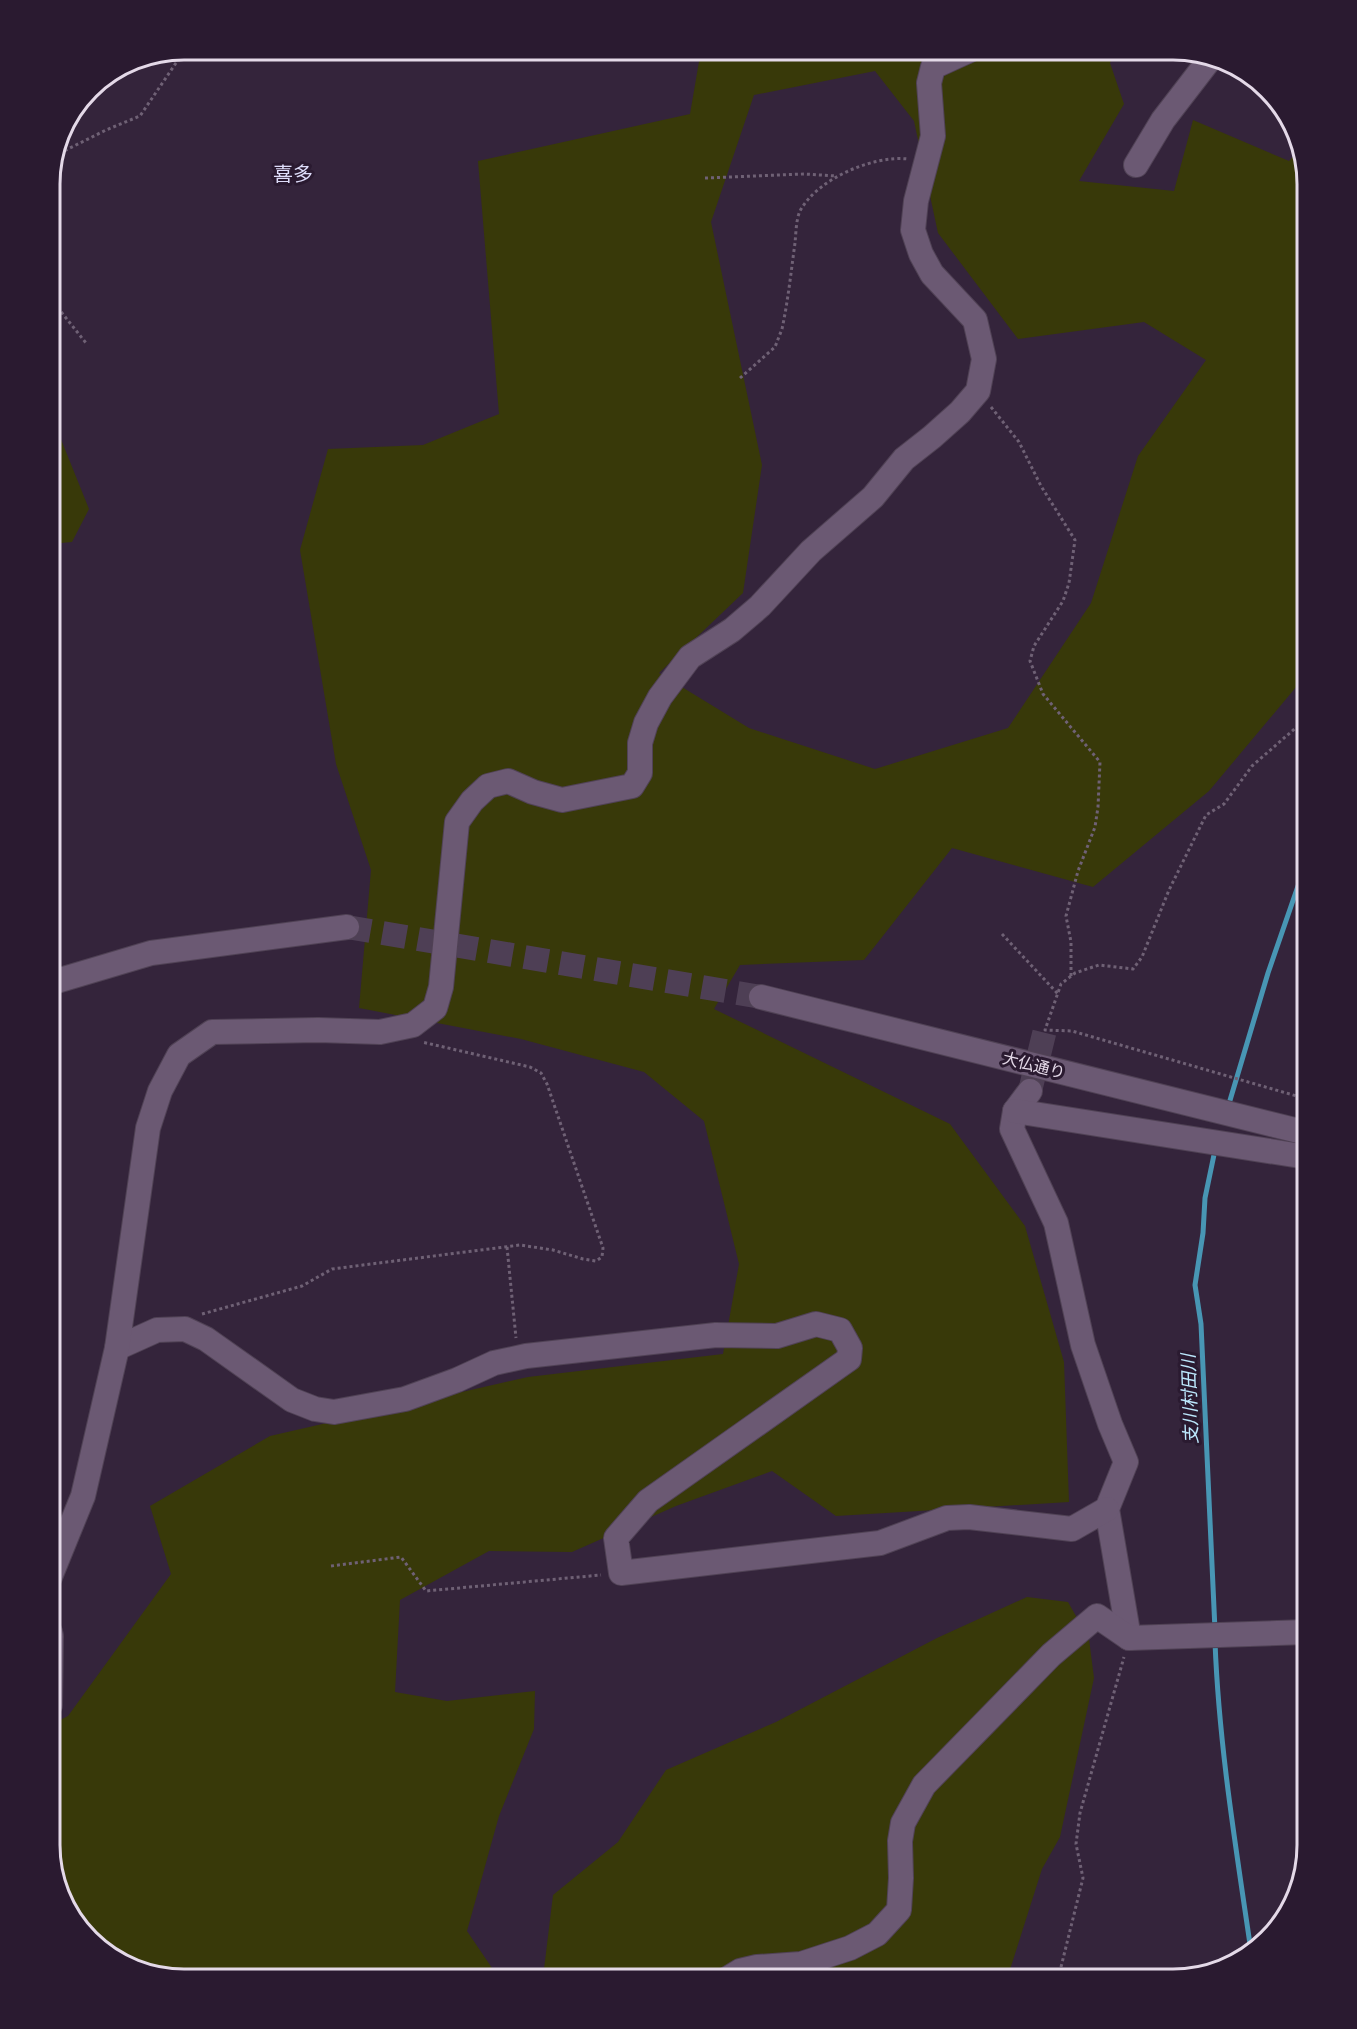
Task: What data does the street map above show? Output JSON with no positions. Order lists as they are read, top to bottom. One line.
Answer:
{"streets":{"street":["大仏通り"]},"districts":["喜多"],"water":["支川村田川"]}
